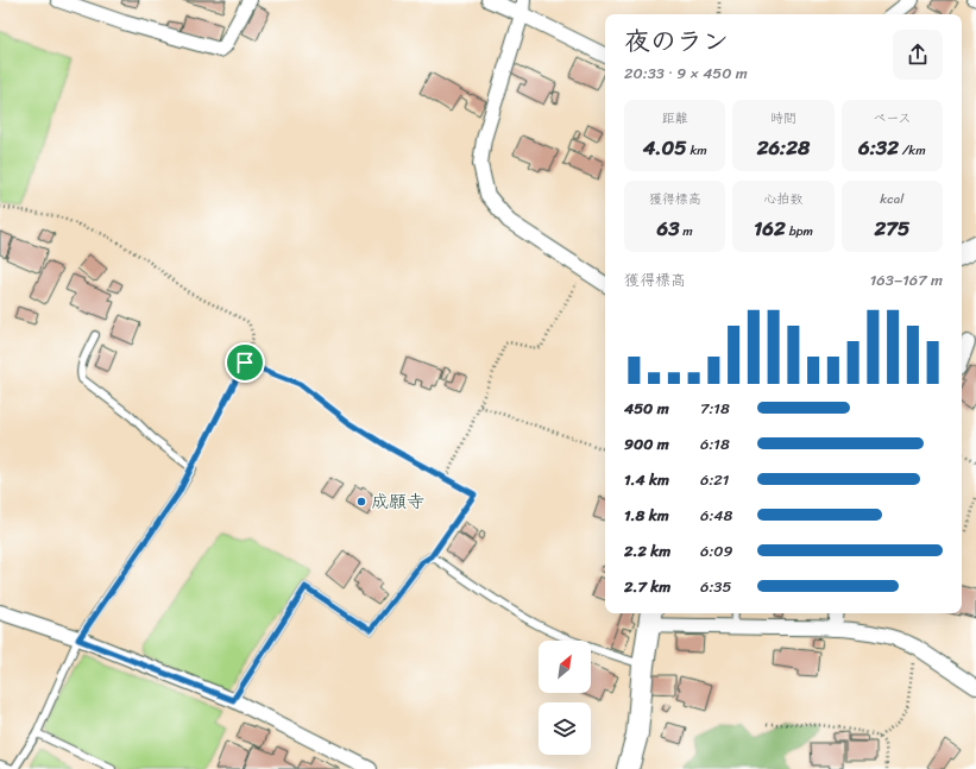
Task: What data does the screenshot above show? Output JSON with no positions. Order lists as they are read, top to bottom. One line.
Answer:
{"places":["成願寺"],"north":"top right","page":{"heading":["夜のラン","20:33 · 9 × 450 m"],"stats":[["距離","4.05 km"],["時間","26:28"],["ペース","6:32 /km"],["獲得標高","63 m"],["心拍数","162 bpm"],["kcal","275"]],"chart":["獲得標高","163–167 m"],"list":[{"name":"450 m","note":"7:18"},{"name":"900 m","note":"6:18"},{"name":"1.4 km","note":"6:21"},{"name":"1.8 km","note":"6:48"},{"name":"2.2 km","note":"6:09"},{"name":"2.7 km","note":"6:35"}]}}
